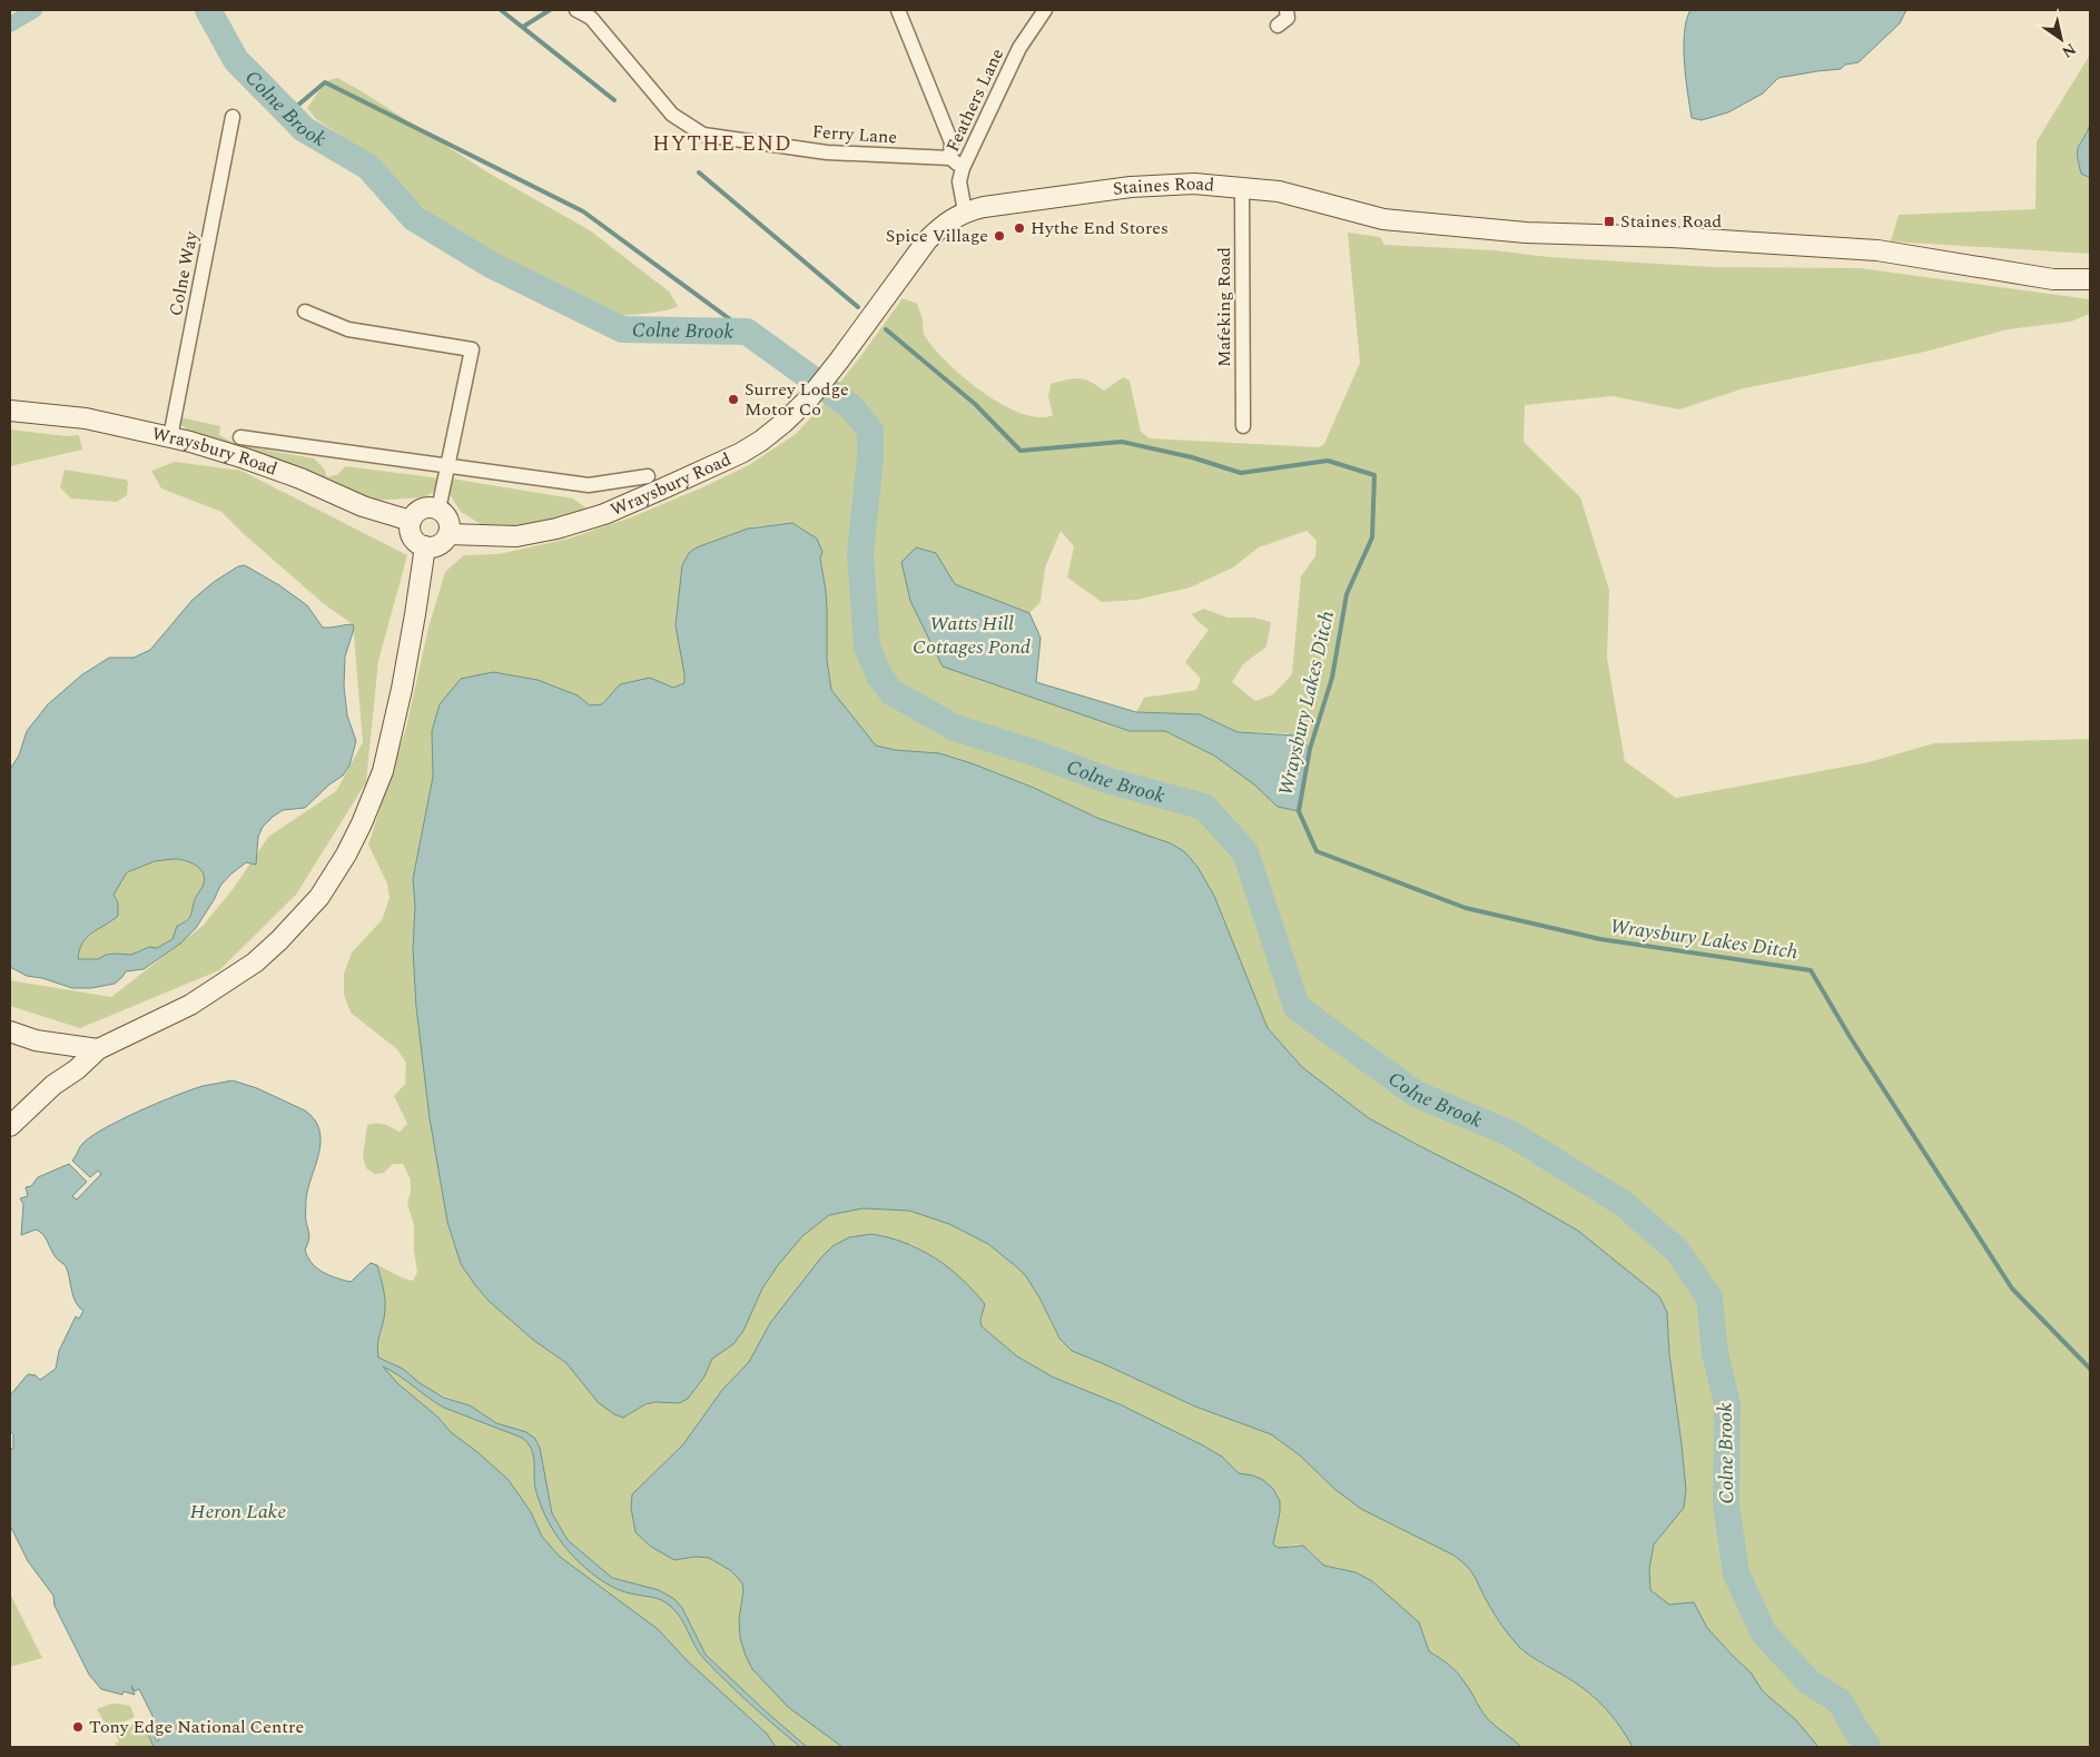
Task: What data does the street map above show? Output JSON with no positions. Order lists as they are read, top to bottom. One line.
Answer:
{"streets":{"main road":["Staines Road","Wraysbury Road"],"street":["Feathers Lane","Ferry Lane","Colne Way","Mafeking Road"]},"crossings":[["Feathers Lane","Staines Road"],["Feathers Lane","Wraysbury Road"],["Staines Road","Mafeking Road"],["Staines Road","Wraysbury Road"],["Colne Way","Wraysbury Road"]],"districts":["HYTHE END"],"water":["Colne Brook","Watts Hill Cottages Pond","Wraysbury Lakes Ditch","Heron Lake"],"places":{"transit":["Staines Road"],"other":["Hythe End Stores","Spice Village","Surrey Lodge Motor Co","Tony Edge National Centre"]},"north":"bottom right"}
